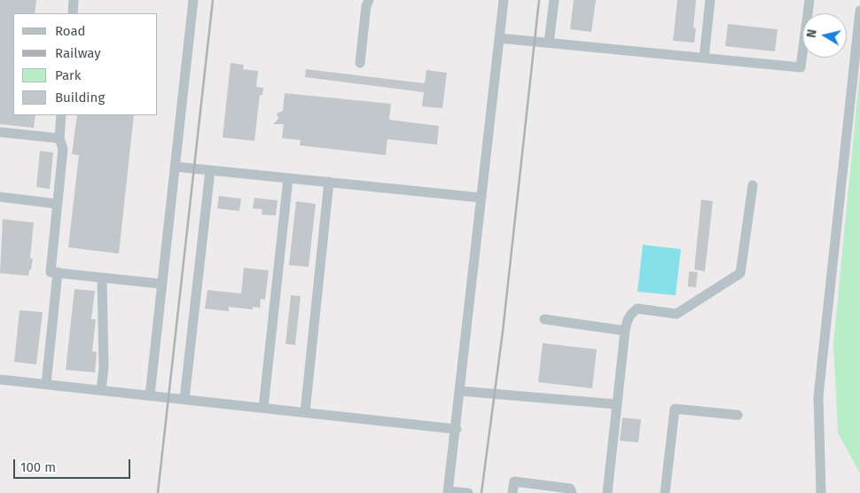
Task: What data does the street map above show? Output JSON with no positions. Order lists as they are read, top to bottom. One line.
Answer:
{"legend":["Road","Railway","Park","Building"],"scale_bar":"100 m","north":"left"}
